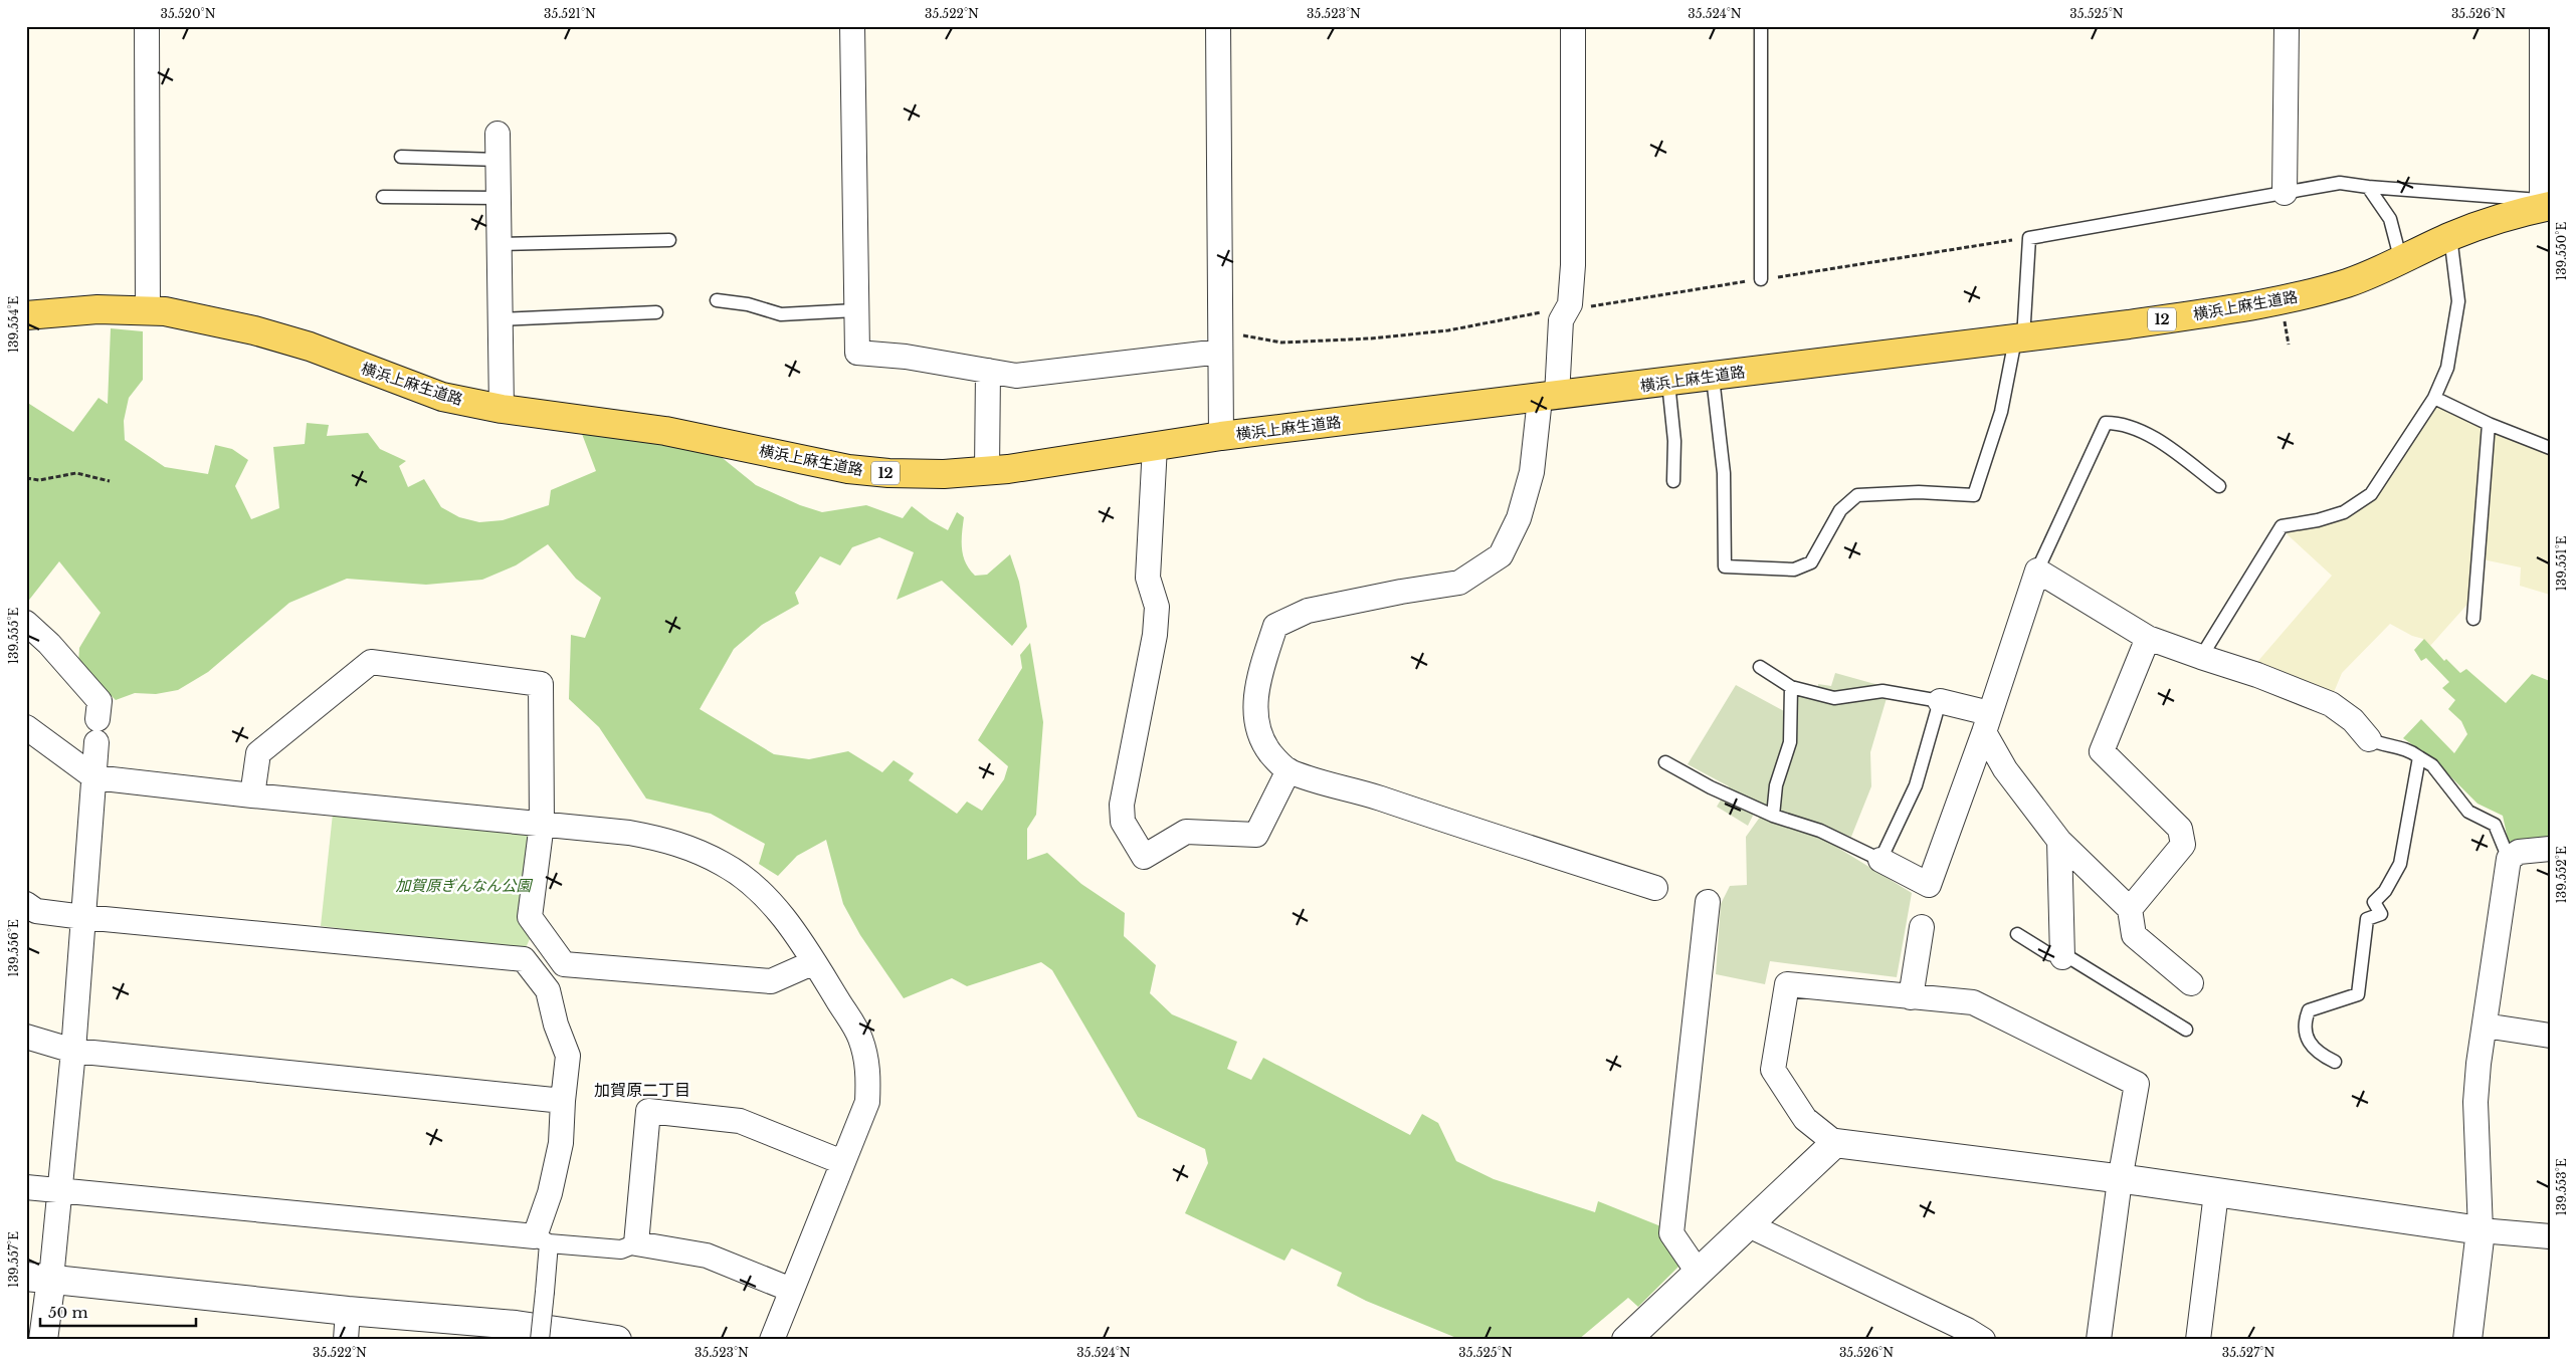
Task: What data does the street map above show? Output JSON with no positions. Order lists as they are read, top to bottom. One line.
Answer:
{"streets":{"main road":["横浜上麻生道路","12"]},"districts":["加賀原二丁目"],"parks":["加賀原ぎんなん公園"],"scale_bar":"50 m","coordinates":["35.520°N","35.521°N","35.522°N","35.523°N","35.524°N","35.525°N","35.526°N","139.550°E","139.554°E","139.551°E","139.555°E","139.552°E","139.556°E","139.553°E","139.557°E","35.527°N"]}
